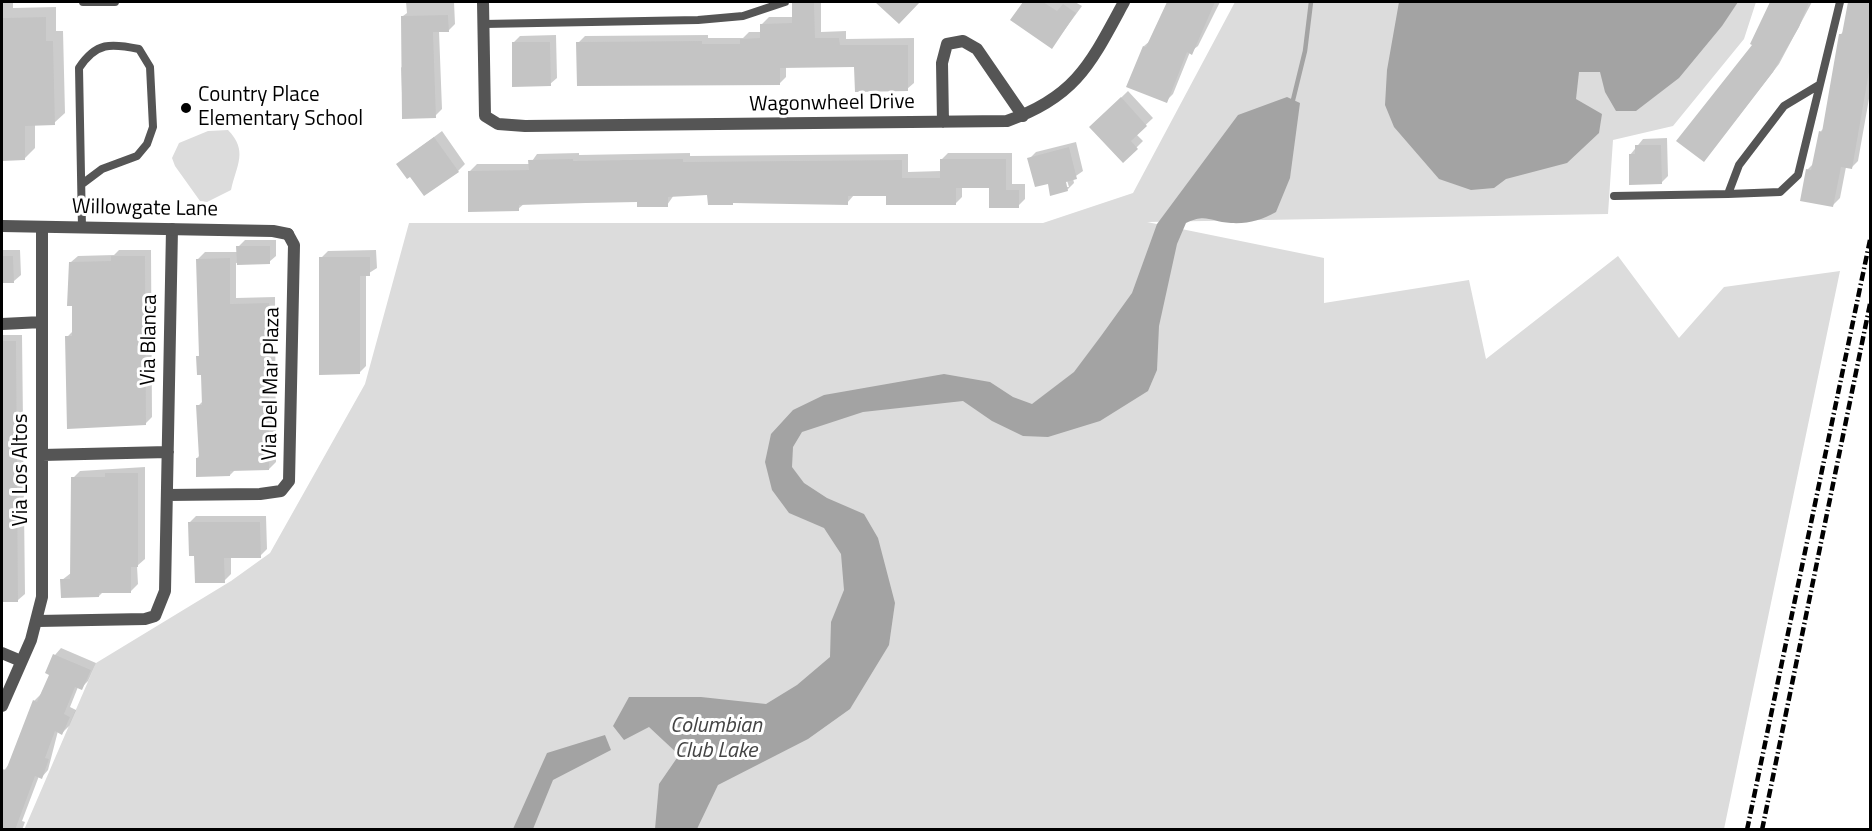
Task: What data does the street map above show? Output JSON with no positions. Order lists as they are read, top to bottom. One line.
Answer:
{"streets":{"street":["Wagonwheel Drive","Willowgate Lane","Via Blanca","Via Del Mar Plaza","Via Los Altos"]},"crossings":[["Willowgate Lane","Via Blanca"],["Willowgate Lane","Via Del Mar Plaza"],["Willowgate Lane","Via Los Altos"],["Via Blanca","Via Del Mar Plaza"],["Via Blanca","Via Los Altos"]],"water":["Columbian Club Lake"],"places":["Country Place Elementary School"]}
